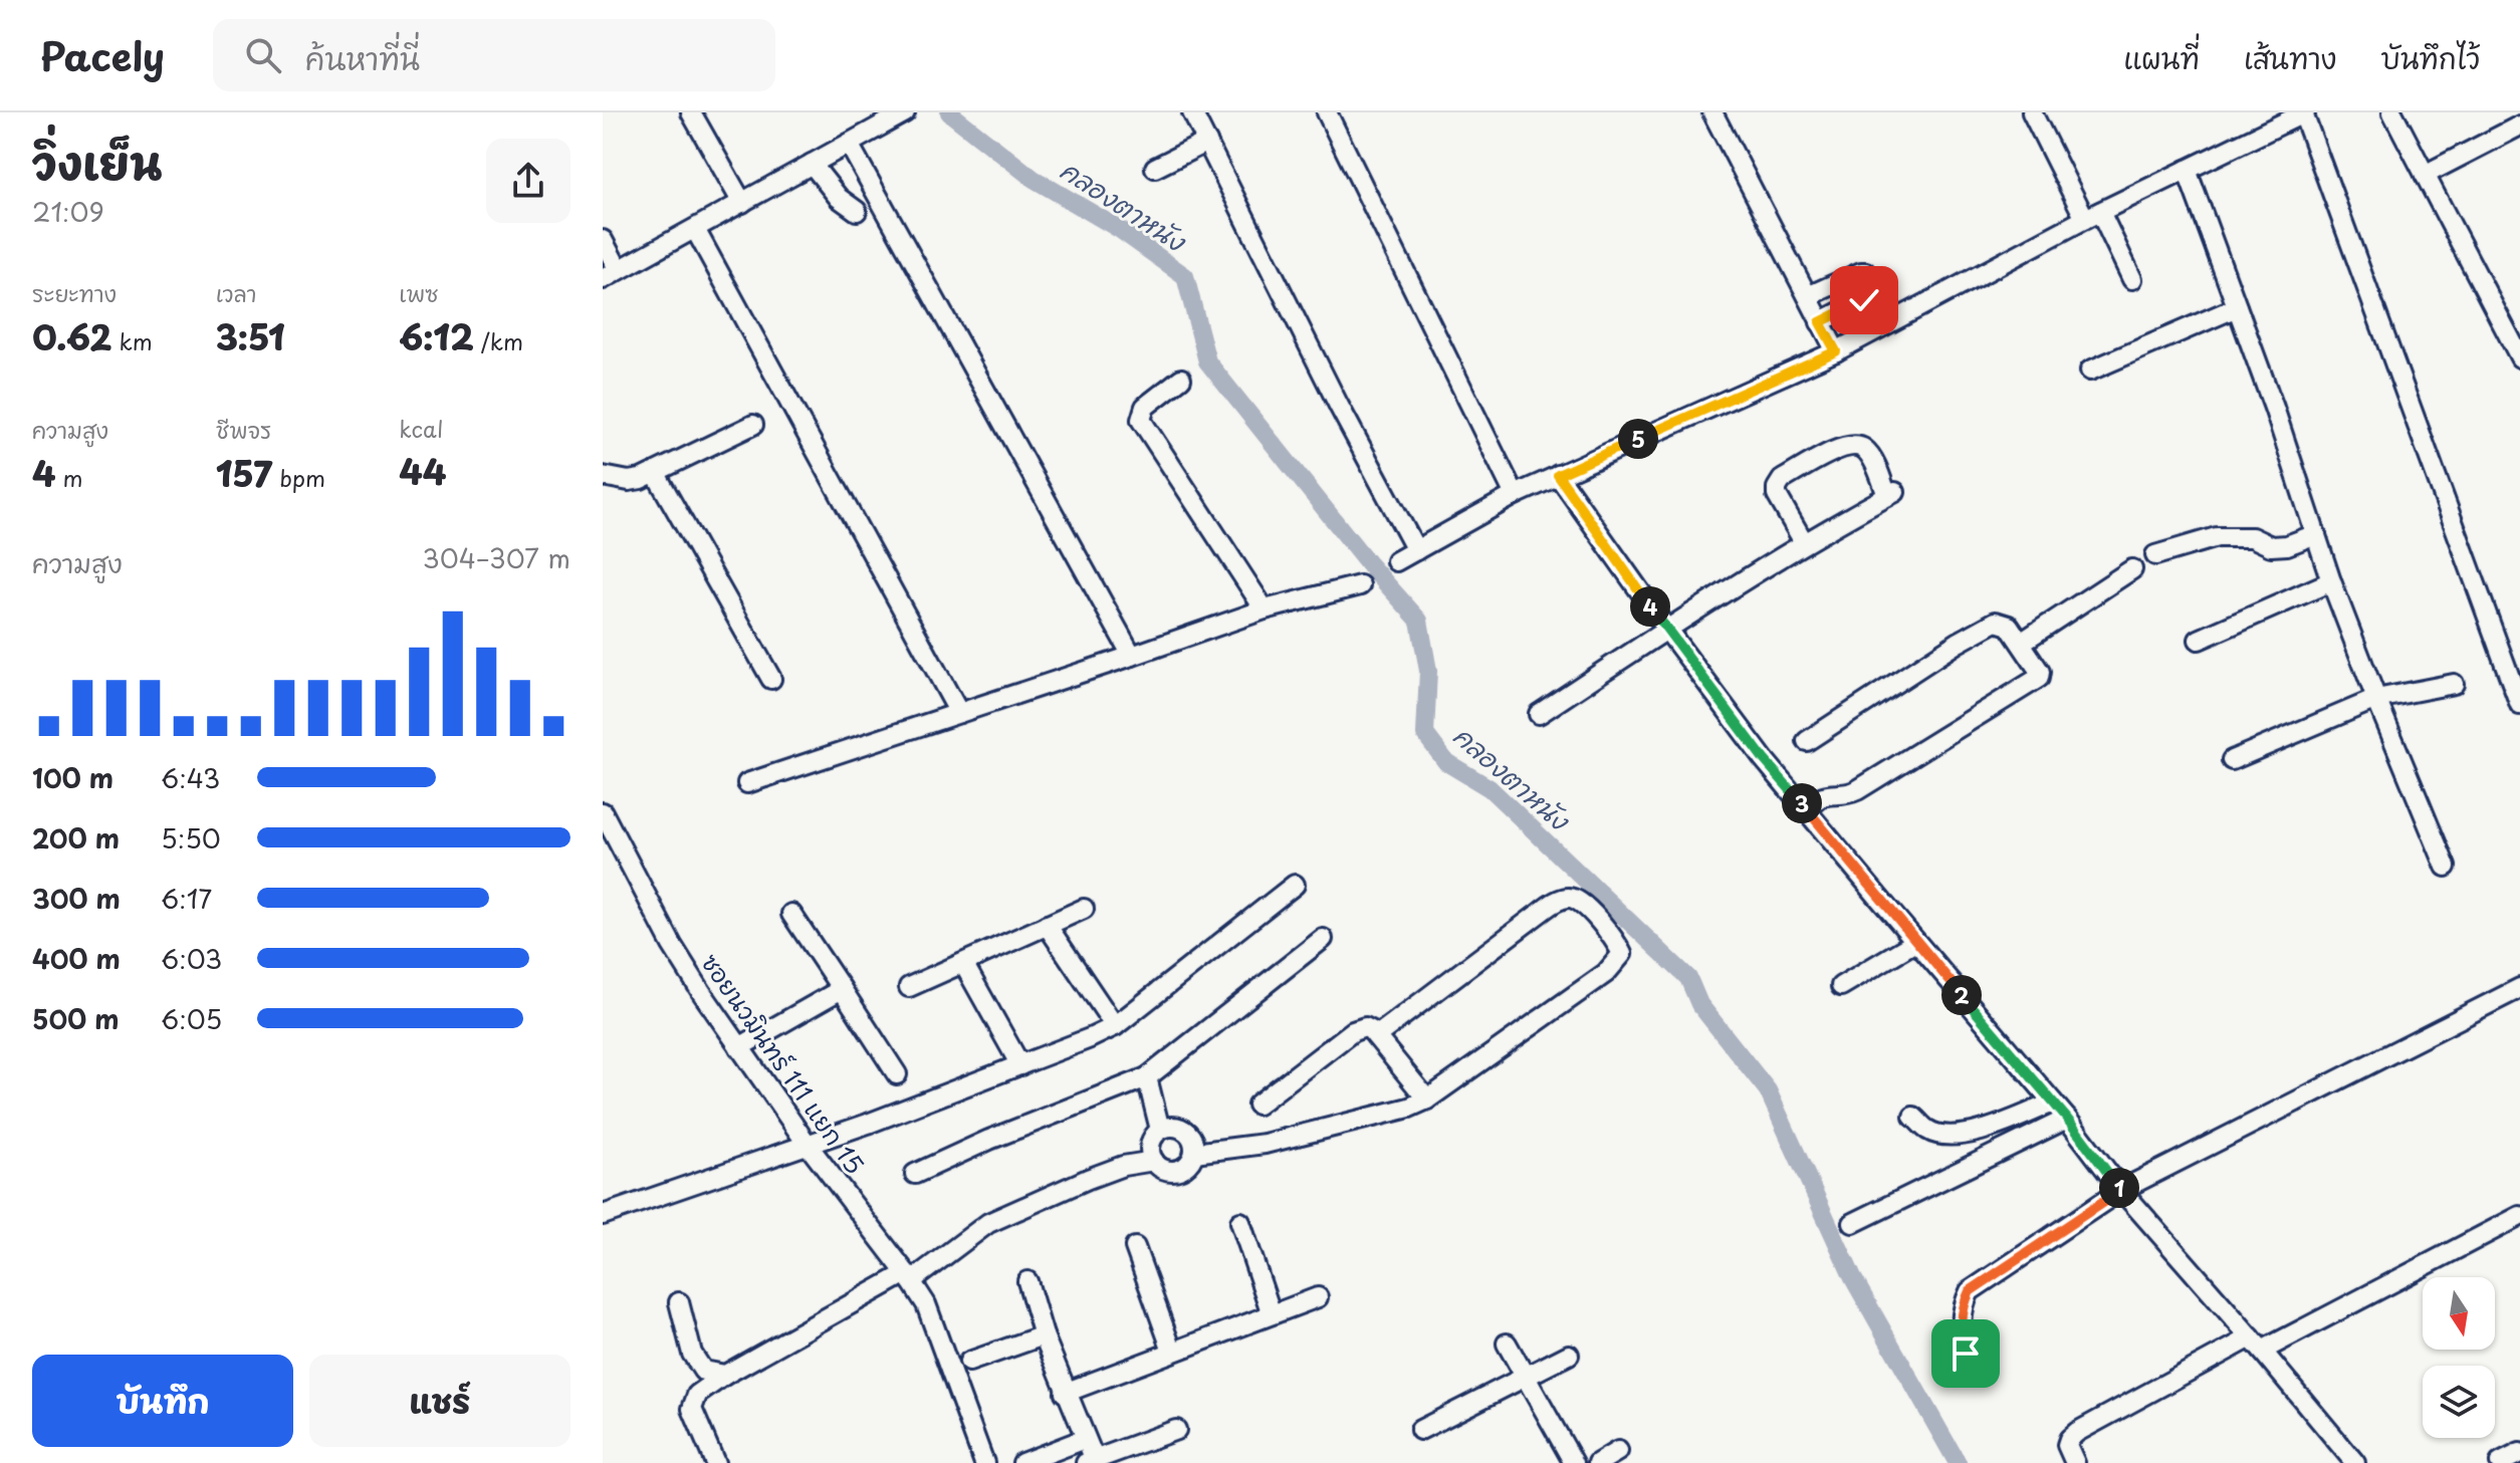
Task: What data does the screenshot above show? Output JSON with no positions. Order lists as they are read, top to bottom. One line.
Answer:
{"streets":{"street":["ซอยนวมินทร์ 111 แยก 15"]},"water":["คลองตาหนัง"],"north":"bottom","page":{"header":"Pacely","search":"ค้นหาที่นี่","nav":["แผนที่","เส้นทาง","บันทึกไว้"],"heading":["วิ่งเย็น","21:09"],"stats":[["ระยะทาง","0.62 km"],["เวลา","3:51"],["เพซ","6:12 /km"],["ความสูง","4 m"],["ชีพจร","157 bpm"],["kcal","44"]],"pins":["5","4","3","2","1"],"chart":["ความสูง","304–307 m"],"list":[{"name":"100 m","note":"6:43"},{"name":"200 m","note":"5:50"},{"name":"300 m","note":"6:17"},{"name":"400 m","note":"6:03"},{"name":"500 m","note":"6:05"}],"buttons":["บันทึก","แชร์"]}}
